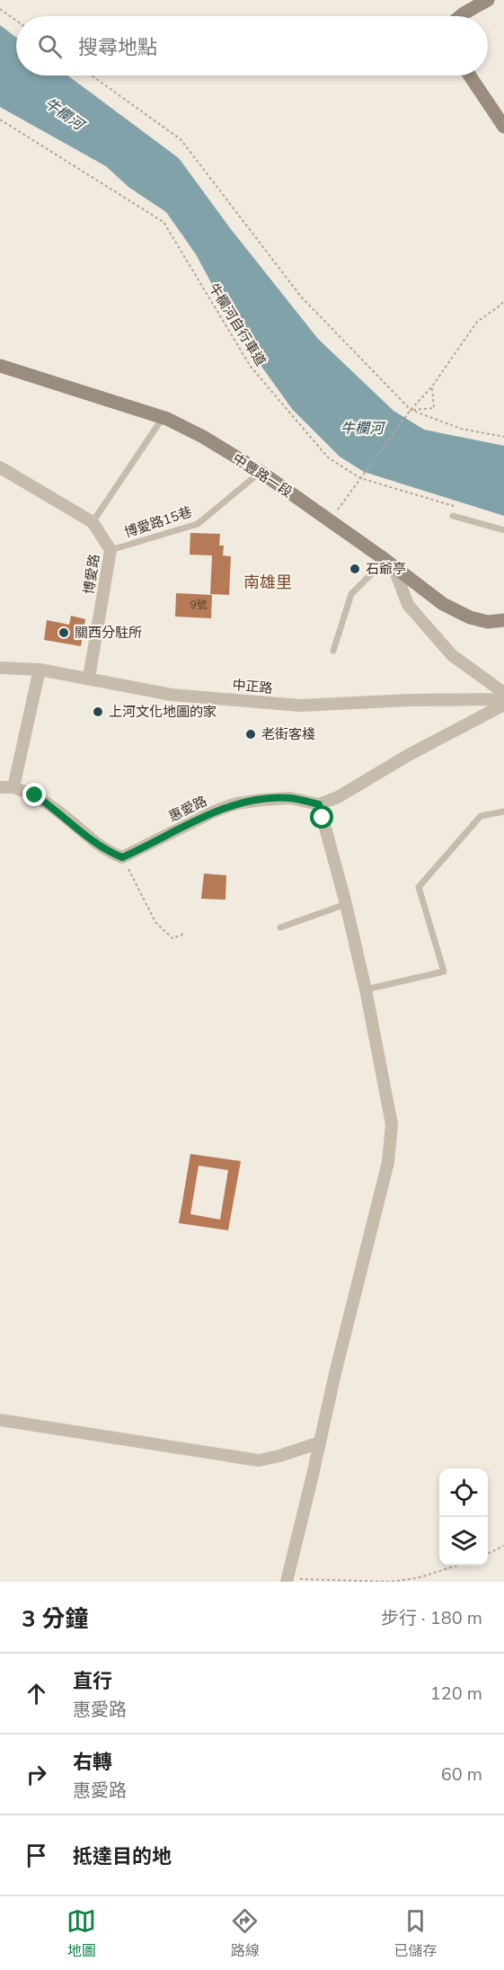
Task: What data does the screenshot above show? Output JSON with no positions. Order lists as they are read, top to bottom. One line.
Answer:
{"streets":{"main road":["中豐路一段"],"street":["博愛路","中正路","惠愛路"],"lane":["博愛路15巷"],"path":["牛欄河自行車道"]},"crossings":[["中豐路一段","博愛路15巷"],["博愛路15巷","博愛路"],["博愛路","中正路"]],"districts":["南雄里"],"water":["牛欄河"],"places":["石爺亭","關西分駐所","上河文化地圖的家","老街客棧"],"house_numbers":["9號"],"page":{"search":"搜尋地點","heading":["3 分鐘","步行 · 180 m"],"list":[["直行","惠愛路","120 m"],["右轉","惠愛路","60 m"],"抵達目的地"],"nav":["地圖","路線","已儲存"]}}
